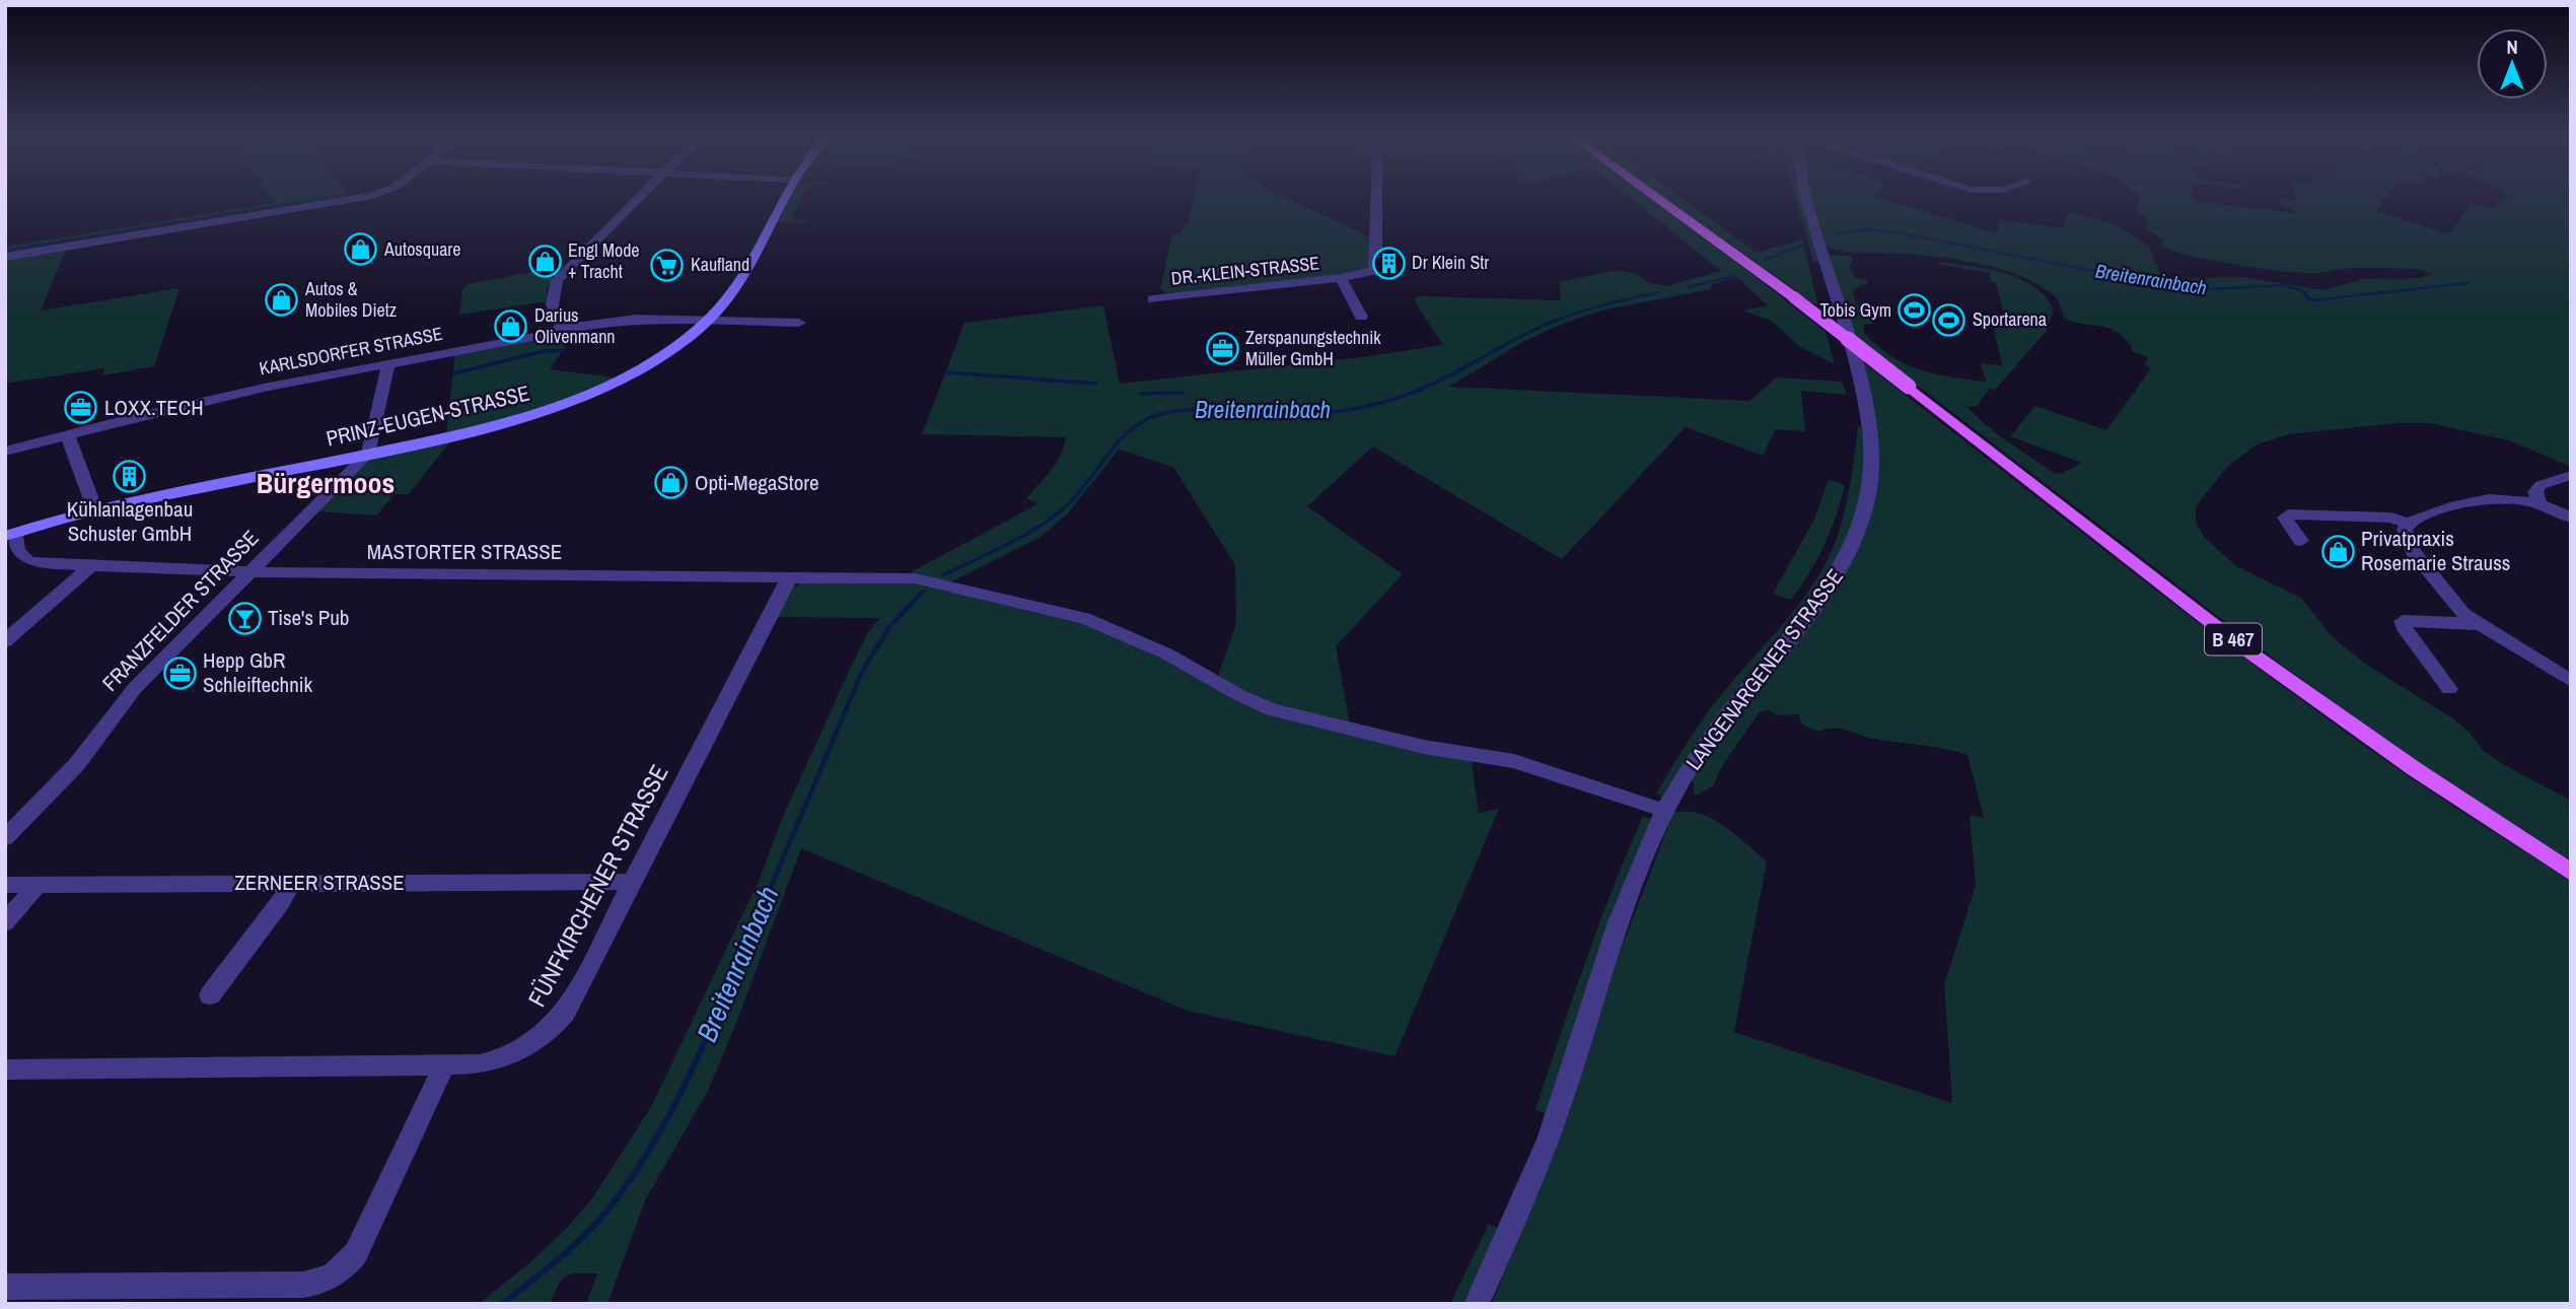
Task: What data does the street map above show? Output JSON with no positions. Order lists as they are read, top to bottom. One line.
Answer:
{"streets":{"main road":["B 467"],"street":["DR.-KLEIN-STRASSE","KARLSDORFER STRASSE","PRINZ-EUGEN-STRASSE","MASTORTER STRASSE","FRANZFELDER STRASSE","LANGENARGENER STRASSE","ZERNEER STRASSE","FÜNFKIRCHENER STRASSE"]},"crossings":[["KARLSDORFER STRASSE","PRINZ-EUGEN-STRASSE"],["PRINZ-EUGEN-STRASSE","MASTORTER STRASSE"],["PRINZ-EUGEN-STRASSE","FRANZFELDER STRASSE"],["MASTORTER STRASSE","FRANZFELDER STRASSE"],["MASTORTER STRASSE","LANGENARGENER STRASSE"],["MASTORTER STRASSE","FÜNFKIRCHENER STRASSE"],["ZERNEER STRASSE","FÜNFKIRCHENER STRASSE"]],"districts":["Bürgermoos"],"water":["Breitenrainbach"],"places":{"shop":["Autosquare","Engl Mode + Tracht","Autos & Mobiles Dietz","Darius Olivenmann","Opti-MegaStore","Privatpraxis Rosemarie Strauss"],"building":["Dr Klein Str","Kühlanlagenbau Schuster GmbH"],"supermarket":["Kaufland"],"sports":["Tobis Gym","Sportarena"],"office":["Zerspanungstechnik Müller GmbH","LOXX.TECH","Hepp GbR Schleiftechnik"],"bar":["Tise's Pub"]},"north":"top"}
